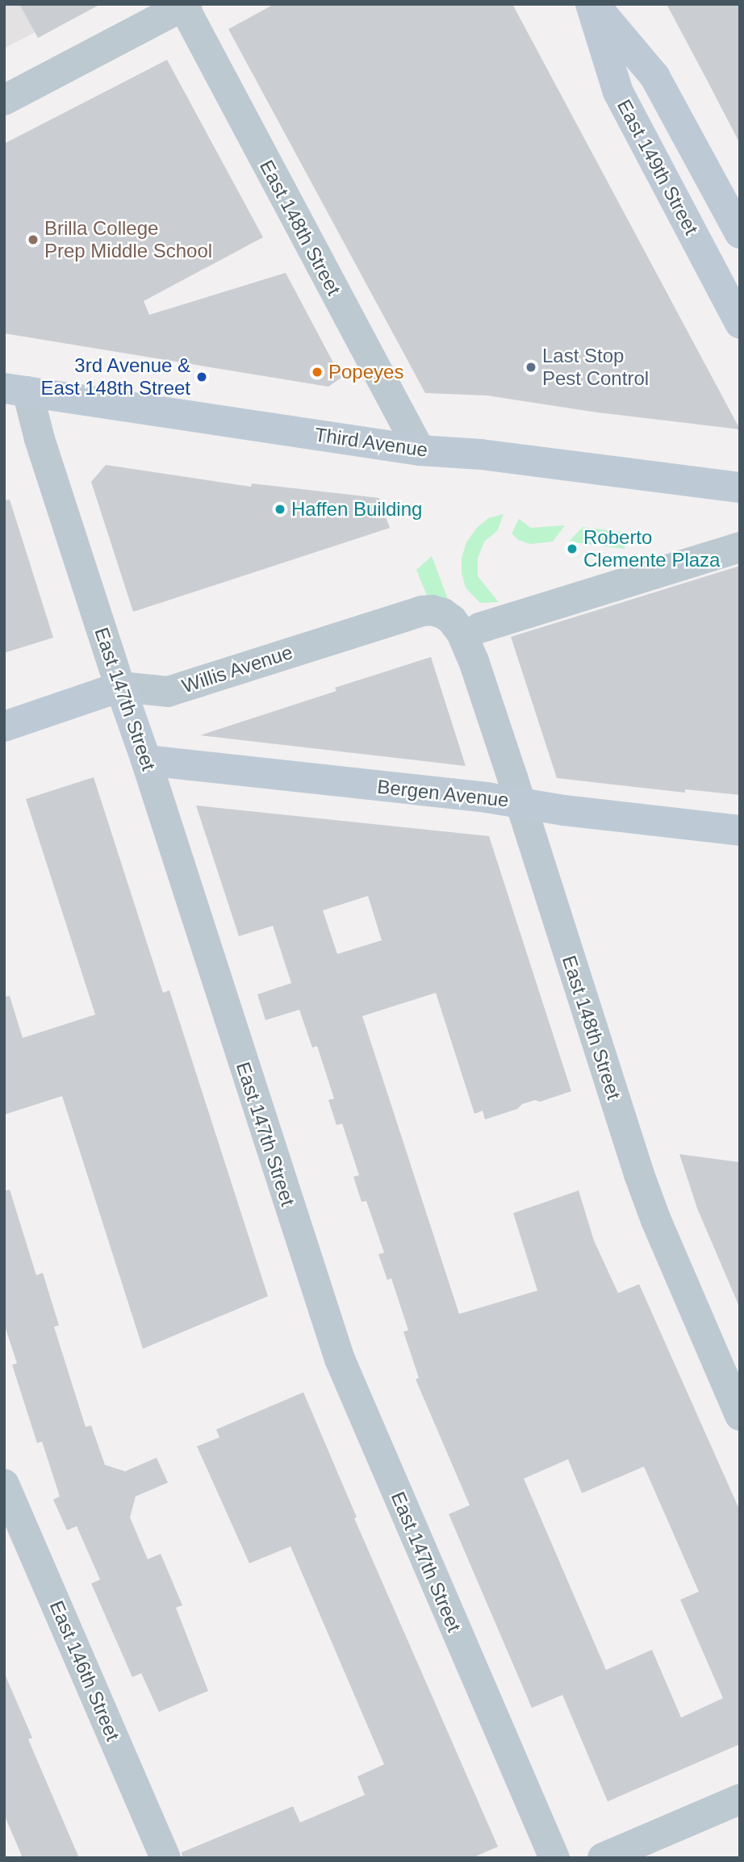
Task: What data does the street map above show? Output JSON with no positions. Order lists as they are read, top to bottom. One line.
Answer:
{"streets":{"main road":["East 149th Street","Third Avenue","Willis Avenue","East 147th Street","Bergen Avenue"],"street":["East 148th Street","East 146th Street"]},"crossings":[["East 148th Street","Third Avenue"],["East 148th Street","Willis Avenue"],["East 148th Street","Bergen Avenue"],["Third Avenue","East 147th Street"],["Willis Avenue","East 147th Street"],["East 147th Street","Bergen Avenue"]],"places":["Brilla College Prep Middle School","Last Stop Pest Control","Popeyes","3rd Avenue & East 148th Street","Haffen Building","Roberto Clemente Plaza"]}
